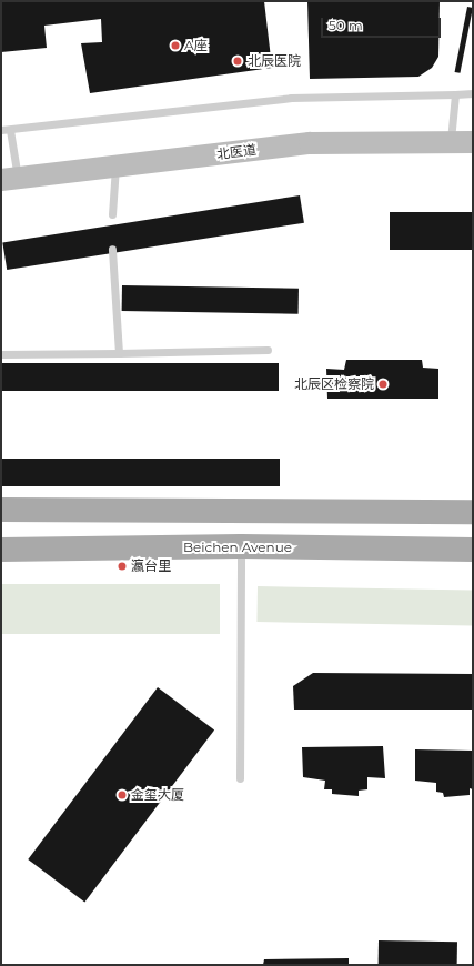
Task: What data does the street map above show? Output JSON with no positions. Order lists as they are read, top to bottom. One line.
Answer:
{"streets":{"main road":["Beichen Avenue"],"street":["北医道"]},"places":["A座","北辰医院","北辰区检察院","瀛台里","金玺大厦"],"scale_bar":"50 m"}
